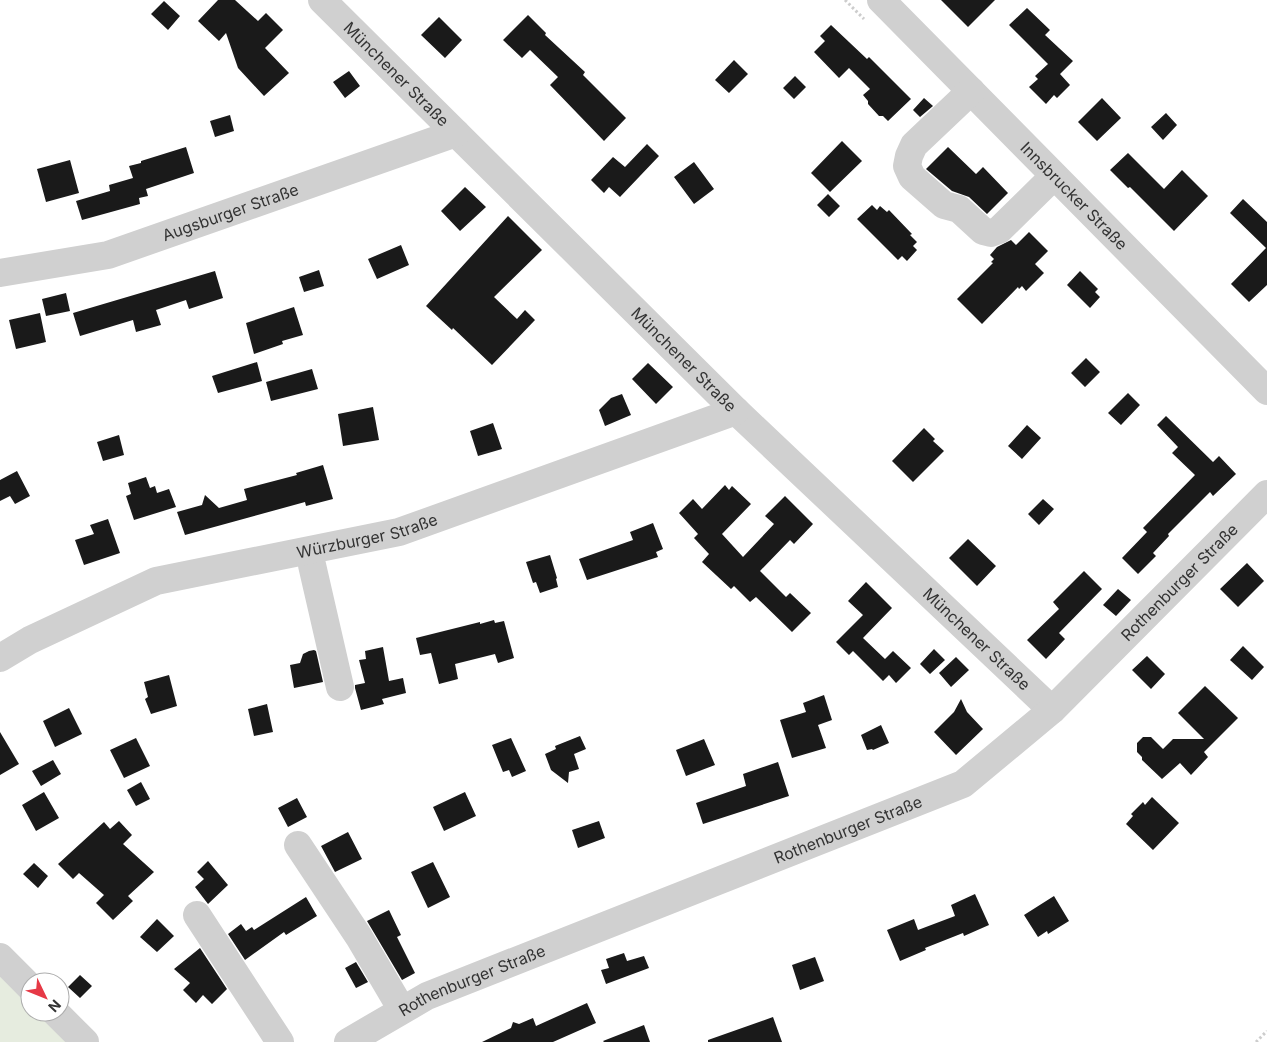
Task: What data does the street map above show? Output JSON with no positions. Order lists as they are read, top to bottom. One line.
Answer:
{"streets":{"street":["Münchener Straße","Innsbrucker Straße","Augsburger Straße","Würzburger Straße","Rothenburger Straße"]},"crossings":[["Münchener Straße","Augsburger Straße"],["Münchener Straße","Würzburger Straße"],["Münchener Straße","Rothenburger Straße"]],"north":"bottom right"}
